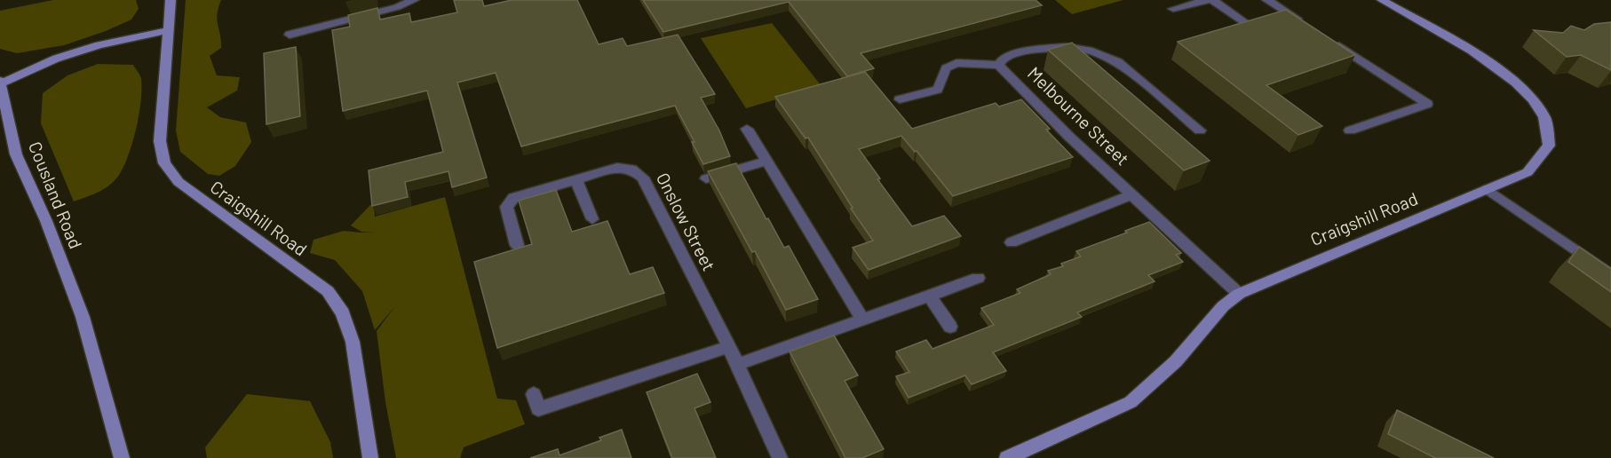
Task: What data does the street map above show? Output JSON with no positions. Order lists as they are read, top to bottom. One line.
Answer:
{"streets":{"street":["Melbourne Street","Cousland Road","Craigshill Road","Onslow Street"]},"crossings":[["Melbourne Street","Craigshill Road"],["Cousland Road","Craigshill Road"]]}
